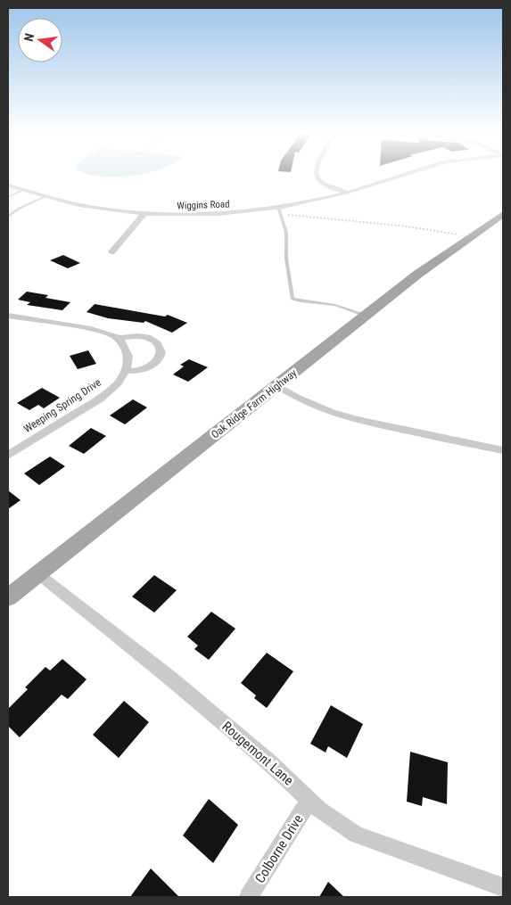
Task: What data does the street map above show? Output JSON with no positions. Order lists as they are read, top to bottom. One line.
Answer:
{"streets":{"main road":["Oak Ridge Farm Highway"],"street":["Wiggins Road","Weeping Spring Drive","Rougemont Lane","Colborne Drive"]},"crossings":[["Oak Ridge Farm Highway","Rougemont Lane"],["Rougemont Lane","Colborne Drive"]],"north":"left"}
